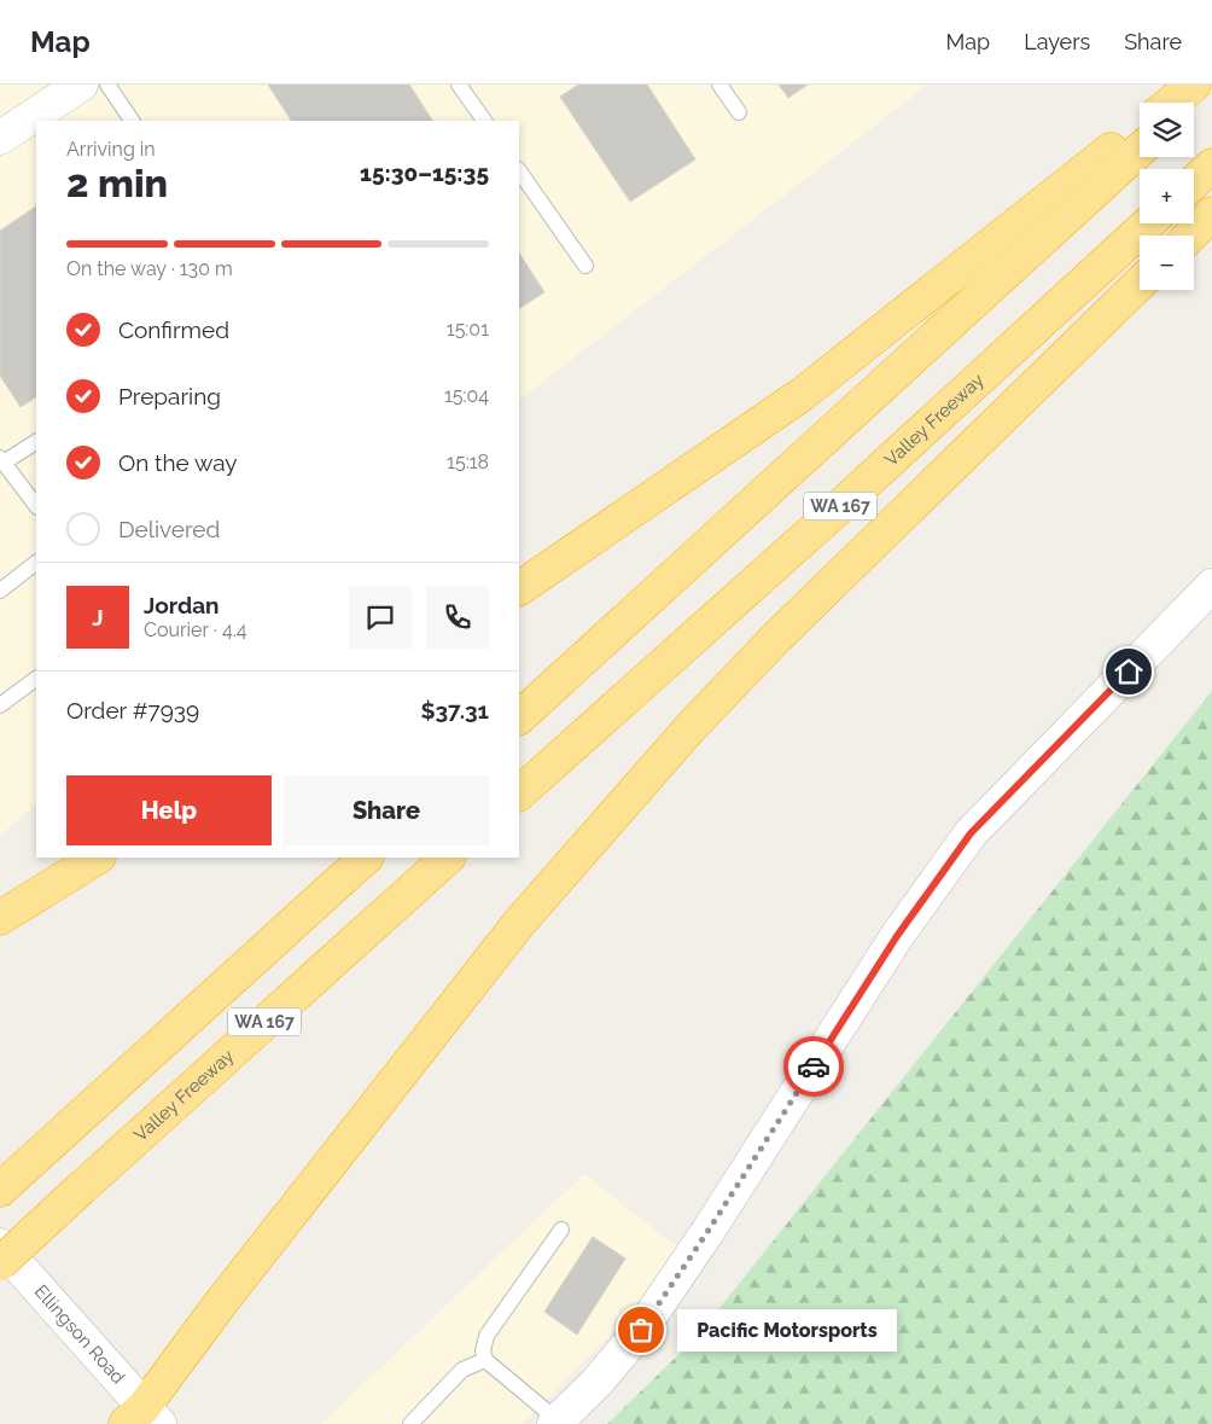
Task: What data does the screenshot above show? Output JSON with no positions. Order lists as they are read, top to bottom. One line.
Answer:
{"streets":{"highway":["Valley Freeway","WA 167"],"main road":["Ellingson Road"]},"places":["Pacific Motorsports"],"page":{"header":"Map","nav":["Map","Layers","Share"],"map_buttons":["+","−"],"heading":["2 min","Arriving in","15:30–15:35"],"panel":["Jordan","Courier · 4.4","Order #7939","$37.31"],"bar":"On the way · 130 m","list":[["Confirmed","15:01"],["Preparing","15:04"],["On the way","15:18"],"Delivered"],"round":"J","buttons":["Help","Share"],"bubble":"Pacific Motorsports"}}
